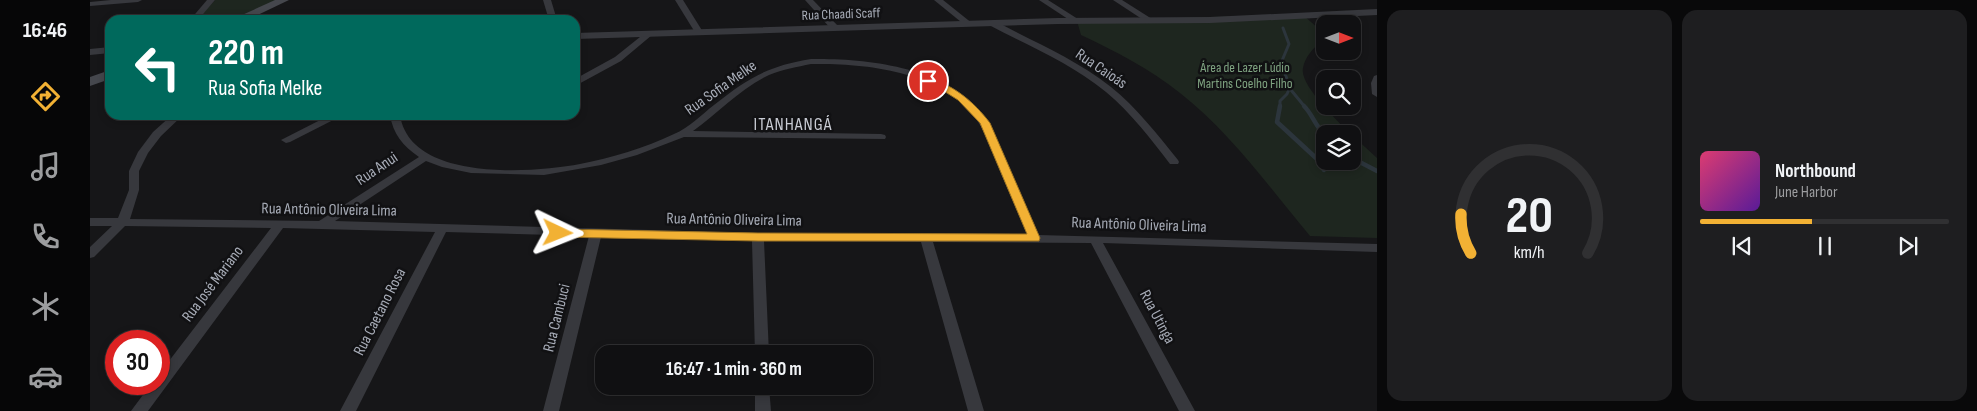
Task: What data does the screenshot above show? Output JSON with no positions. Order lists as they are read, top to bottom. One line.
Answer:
{"streets":{"street":["Rua Chaadi Scaff","Rua Caioás","Rua Sofia Melke","Rua Anui","Rua Antônio Oliveira Lima","Rua José Mariano","Rua Caetano Rosa","Rua Utinga","Rua Cambuci"]},"crossings":[["Rua Chaadi Scaff","Rua Caioás"],["Rua Sofia Melke","Rua Anui"],["Rua Sofia Melke","Rua Antônio Oliveira Lima"],["Rua Anui","Rua Antônio Oliveira Lima"],["Rua Antônio Oliveira Lima","Rua José Mariano"],["Rua Antônio Oliveira Lima","Rua Caetano Rosa"],["Rua Antônio Oliveira Lima","Rua Utinga"],["Rua Antônio Oliveira Lima","Rua Cambuci"]],"districts":["ITANHANGÁ"],"parks":["Área de Lazer Lúdio Martins Coelho Filho"],"north":"right","page":{"tabs":"16:46","turn":["220 m","Rua Sofia Melke"],"song":["Northbound","June Harbor"],"limit":"30","trip":"16:47 · 1 min · 360 m","gauge":["20","km/h"]}}
